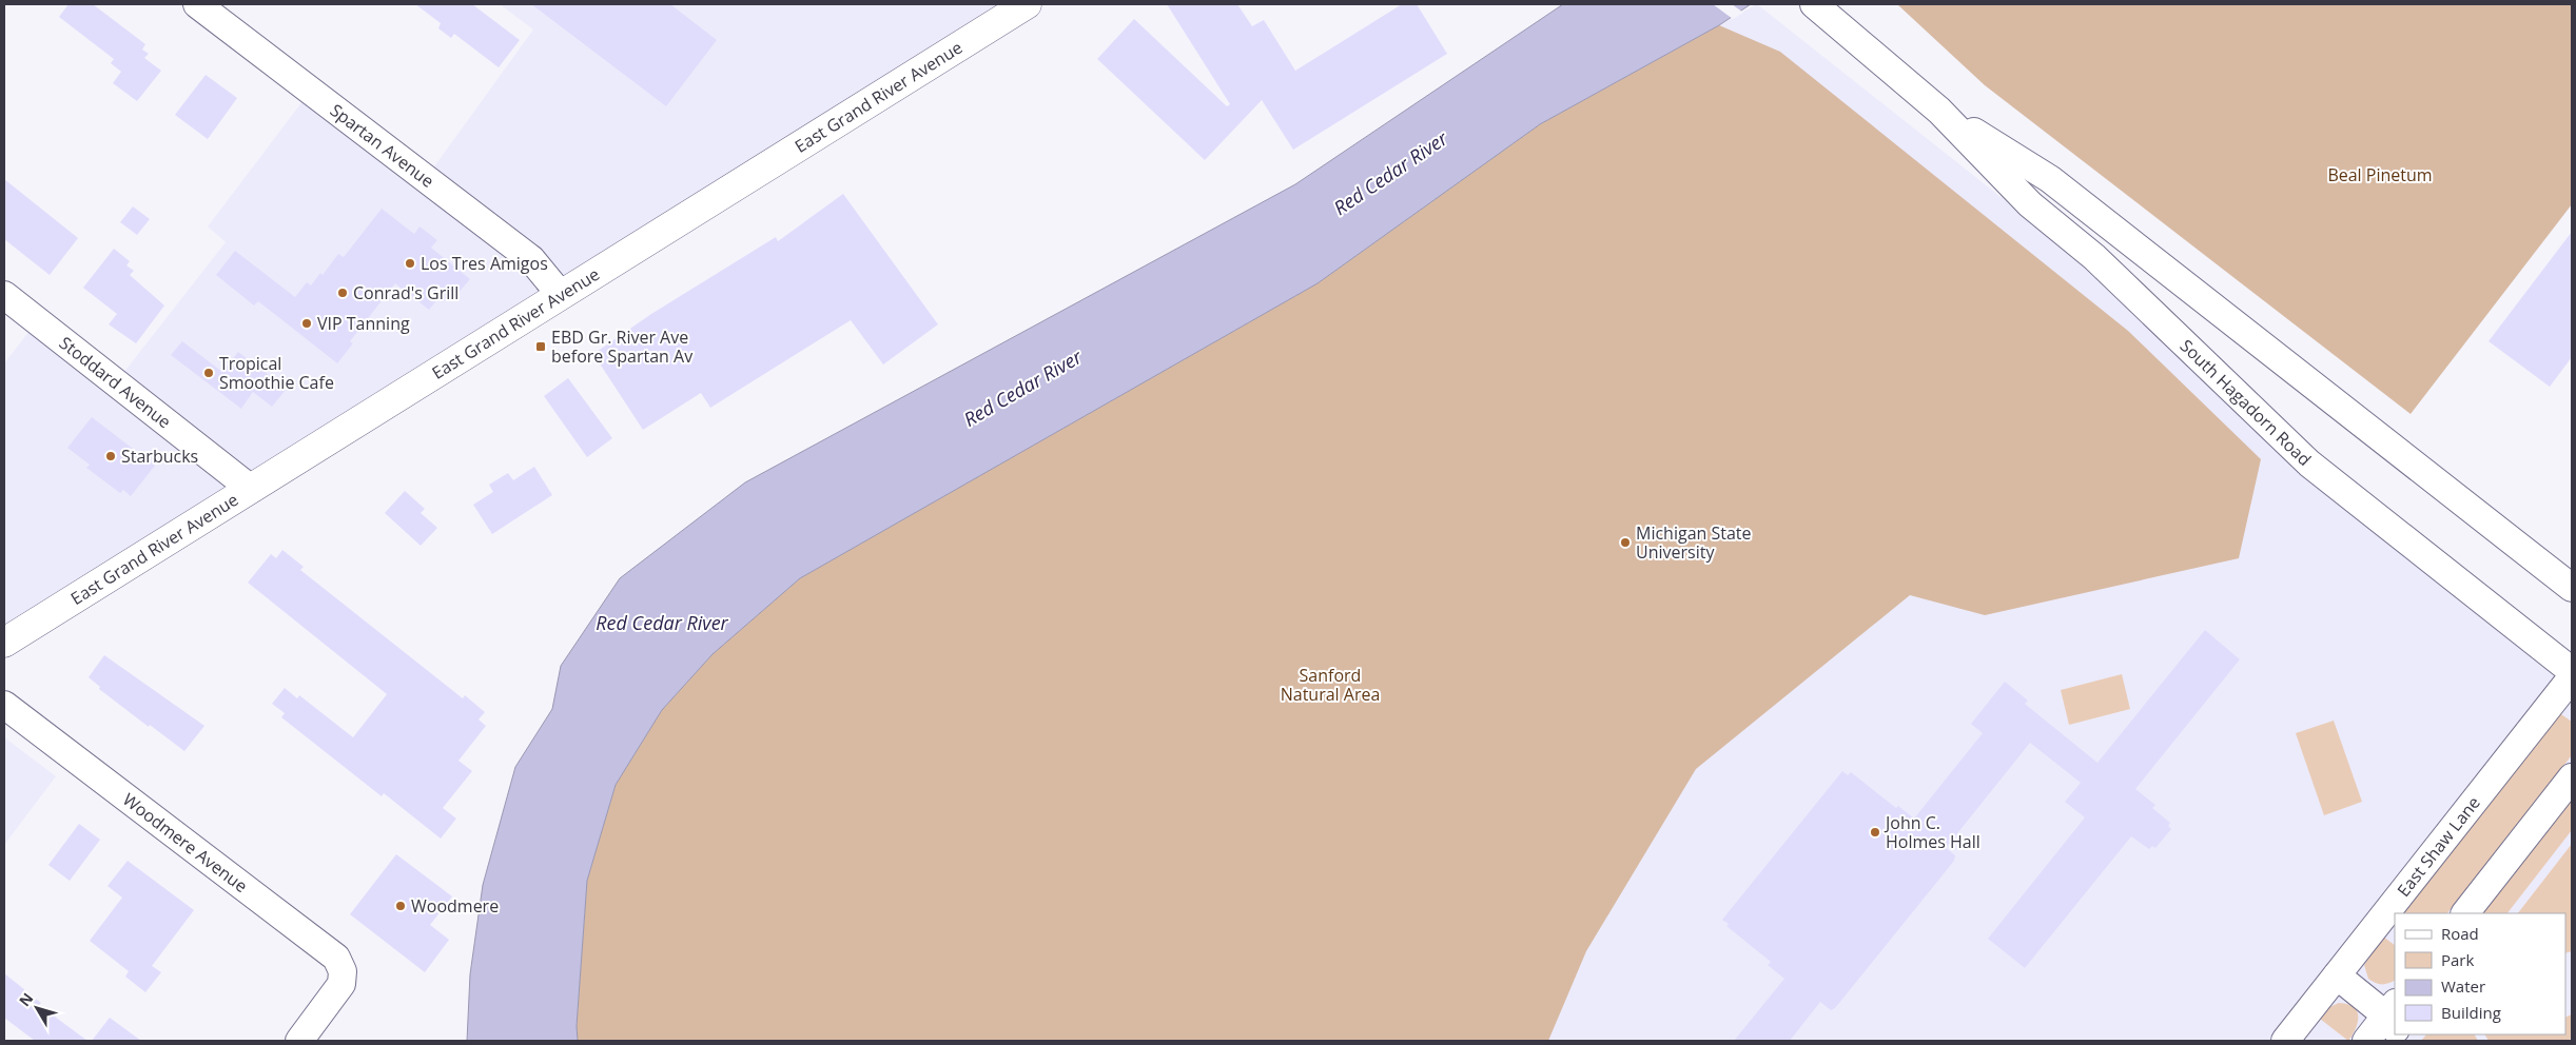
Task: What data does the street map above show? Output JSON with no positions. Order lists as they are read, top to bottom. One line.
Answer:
{"streets":{"main road":["East Grand River Avenue"],"street":["Spartan Avenue","Stoddard Avenue","South Hagadorn Road","Woodmere Avenue","East Shaw Lane"]},"crossings":[["East Grand River Avenue","Spartan Avenue"],["East Grand River Avenue","Stoddard Avenue"]],"water":["Red Cedar River"],"parks":["Beal Pinetum","Sanford Natural Area"],"places":{"other":["Los Tres Amigos","Conrad's Grill","VIP Tanning","Tropical Smoothie Cafe","Starbucks","Michigan State University","John C. Holmes Hall","Woodmere"],"transit":["EBD Gr. River Ave before Spartan Av"]},"legend":["Road","Park","Water","Building"],"north":"top left"}
